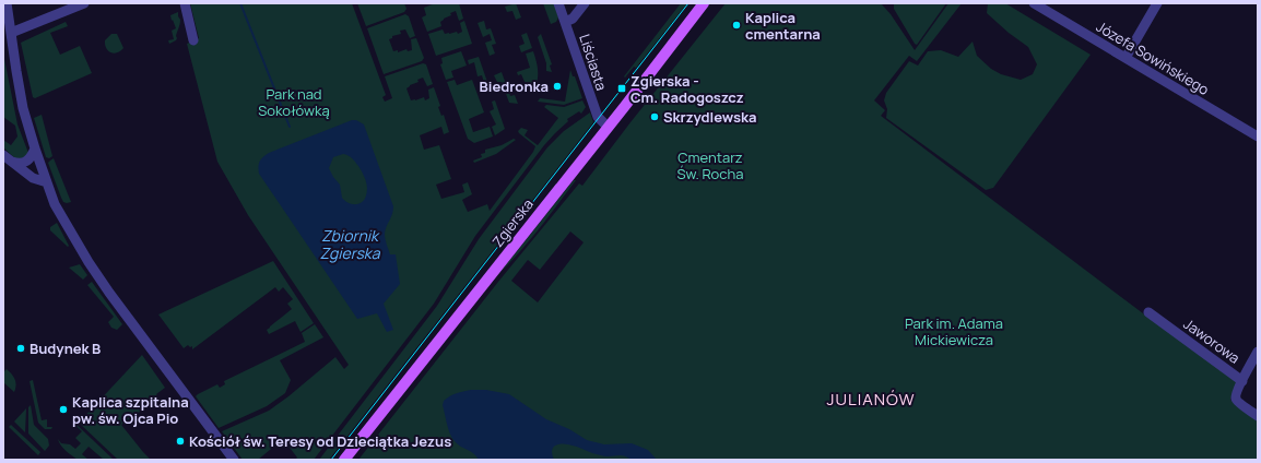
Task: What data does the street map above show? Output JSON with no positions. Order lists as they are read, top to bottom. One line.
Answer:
{"streets":{"main road":["Zgierska"],"street":["Józefa Sowińskiego","Liściasta","Jaworowa"]},"crossings":[["Liściasta","Zgierska"]],"districts":["JULIANÓW"],"water":["Zbiornik Zgierska"],"parks":["Park nad Sokołówką","Cmentarz Św. Rocha","Park im. Adama Mickiewicza"],"places":{"other":["Kaplica cmentarna","Biedronka","Skrzydlewska","Budynek B","Kaplica szpitalna pw. św. Ojca Pio","Kościół św. Teresy od Dzieciątka Jezus"],"transit":["Zgierska - Cm. Radogoszcz"]}}
